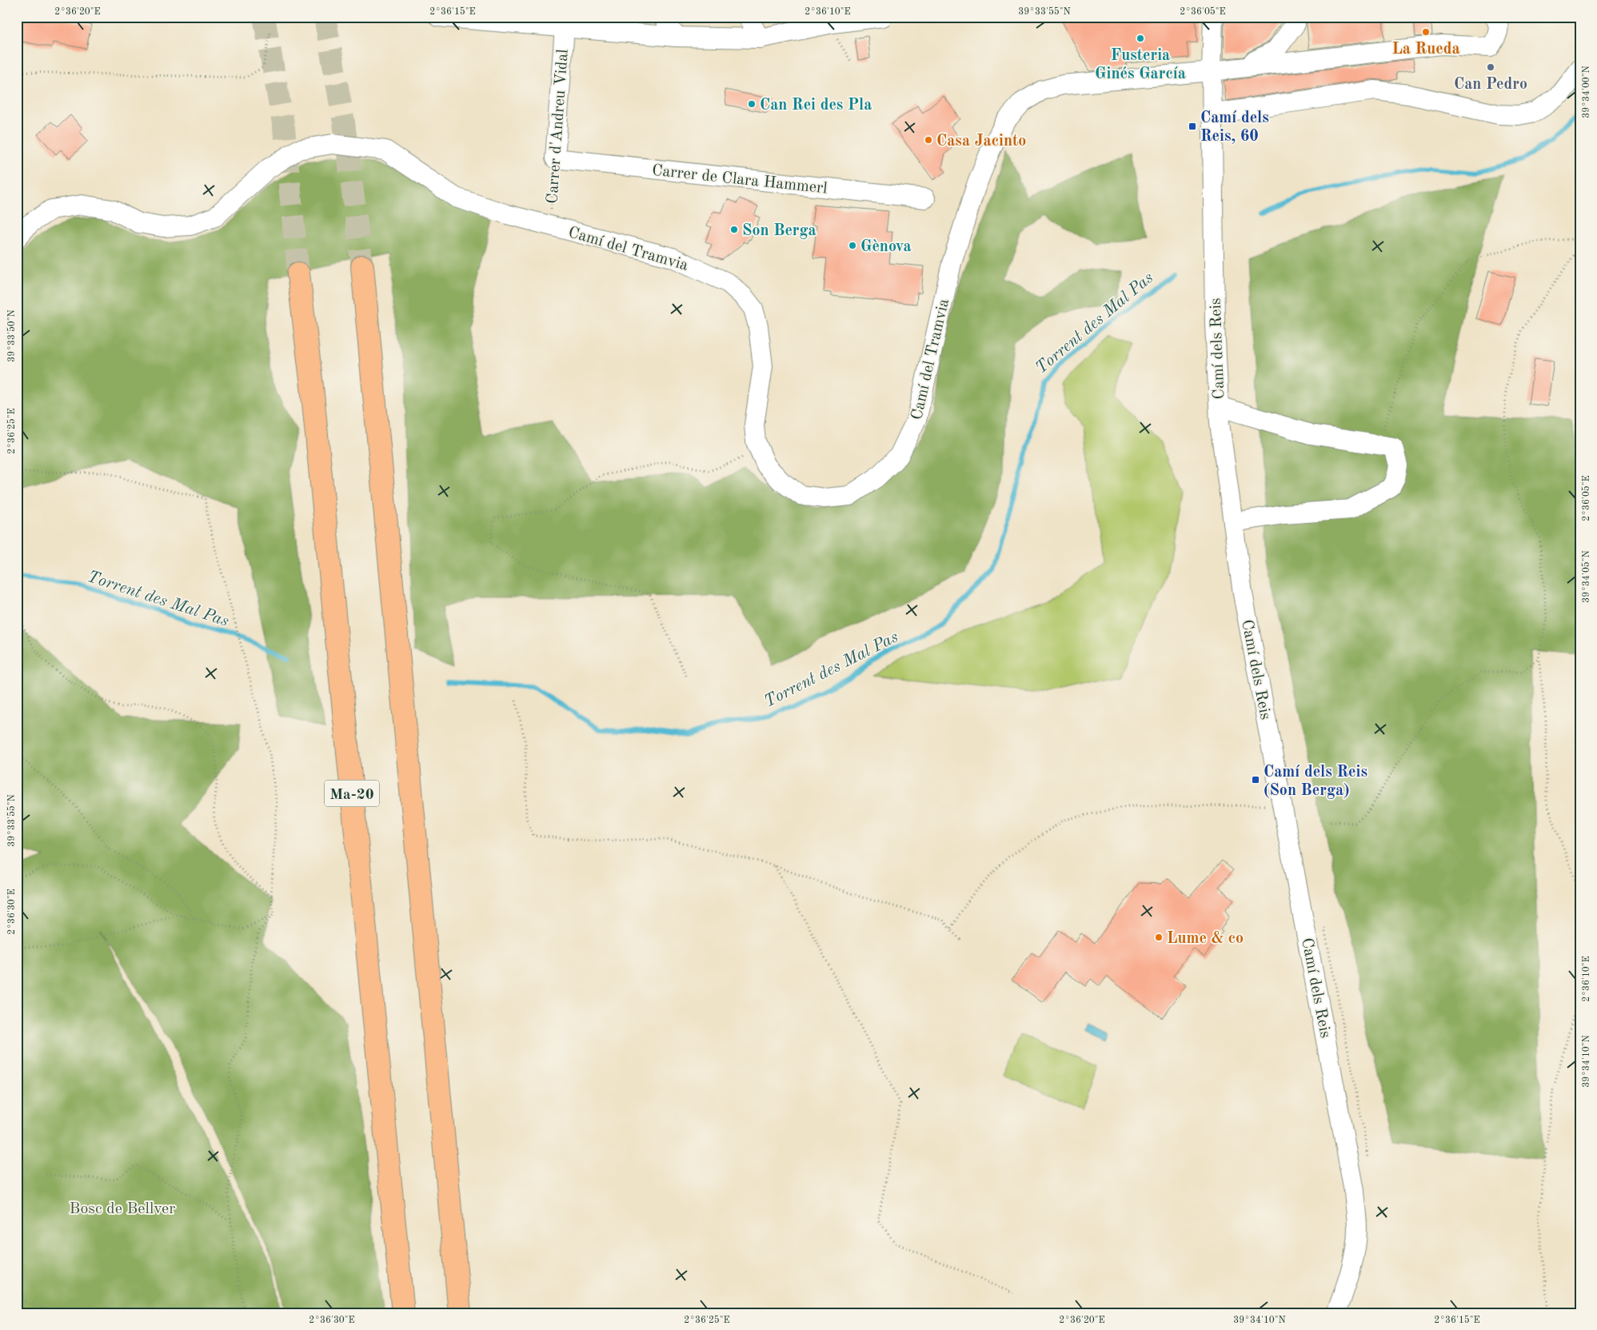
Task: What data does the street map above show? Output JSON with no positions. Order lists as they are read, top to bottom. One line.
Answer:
{"streets":{"highway":["Ma-20"],"street":["Carrer d'Andreu Vidal","Carrer de Clara Hammerl","Camí del Tramvia","Camí dels Reis"]},"crossings":[["Carrer d'Andreu Vidal","Carrer de Clara Hammerl"],["Carrer d'Andreu Vidal","Camí del Tramvia"],["Camí del Tramvia","Camí dels Reis"]],"water":["Torrent des Mal Pas"],"parks":["Bosc de Bellver"],"places":{"other":["La Rueda","Fusteria Ginés García","Can Pedro","Can Rei des Pla","Casa Jacinto","Son Berga","Gènova","Lume & co"],"transit":["Camí dels Reis, 60","Camí dels Reis (Son Berga)"]},"coordinates":["2°36'20\"E","2°36'15\"E","2°36'10\"E","39°33'55\"N","2°36'05\"E","39°34'00\"N","39°33'50\"N","2°36'25\"E","39°34'05\"N","2°36'30\"E","39°34'10\"N"]}
